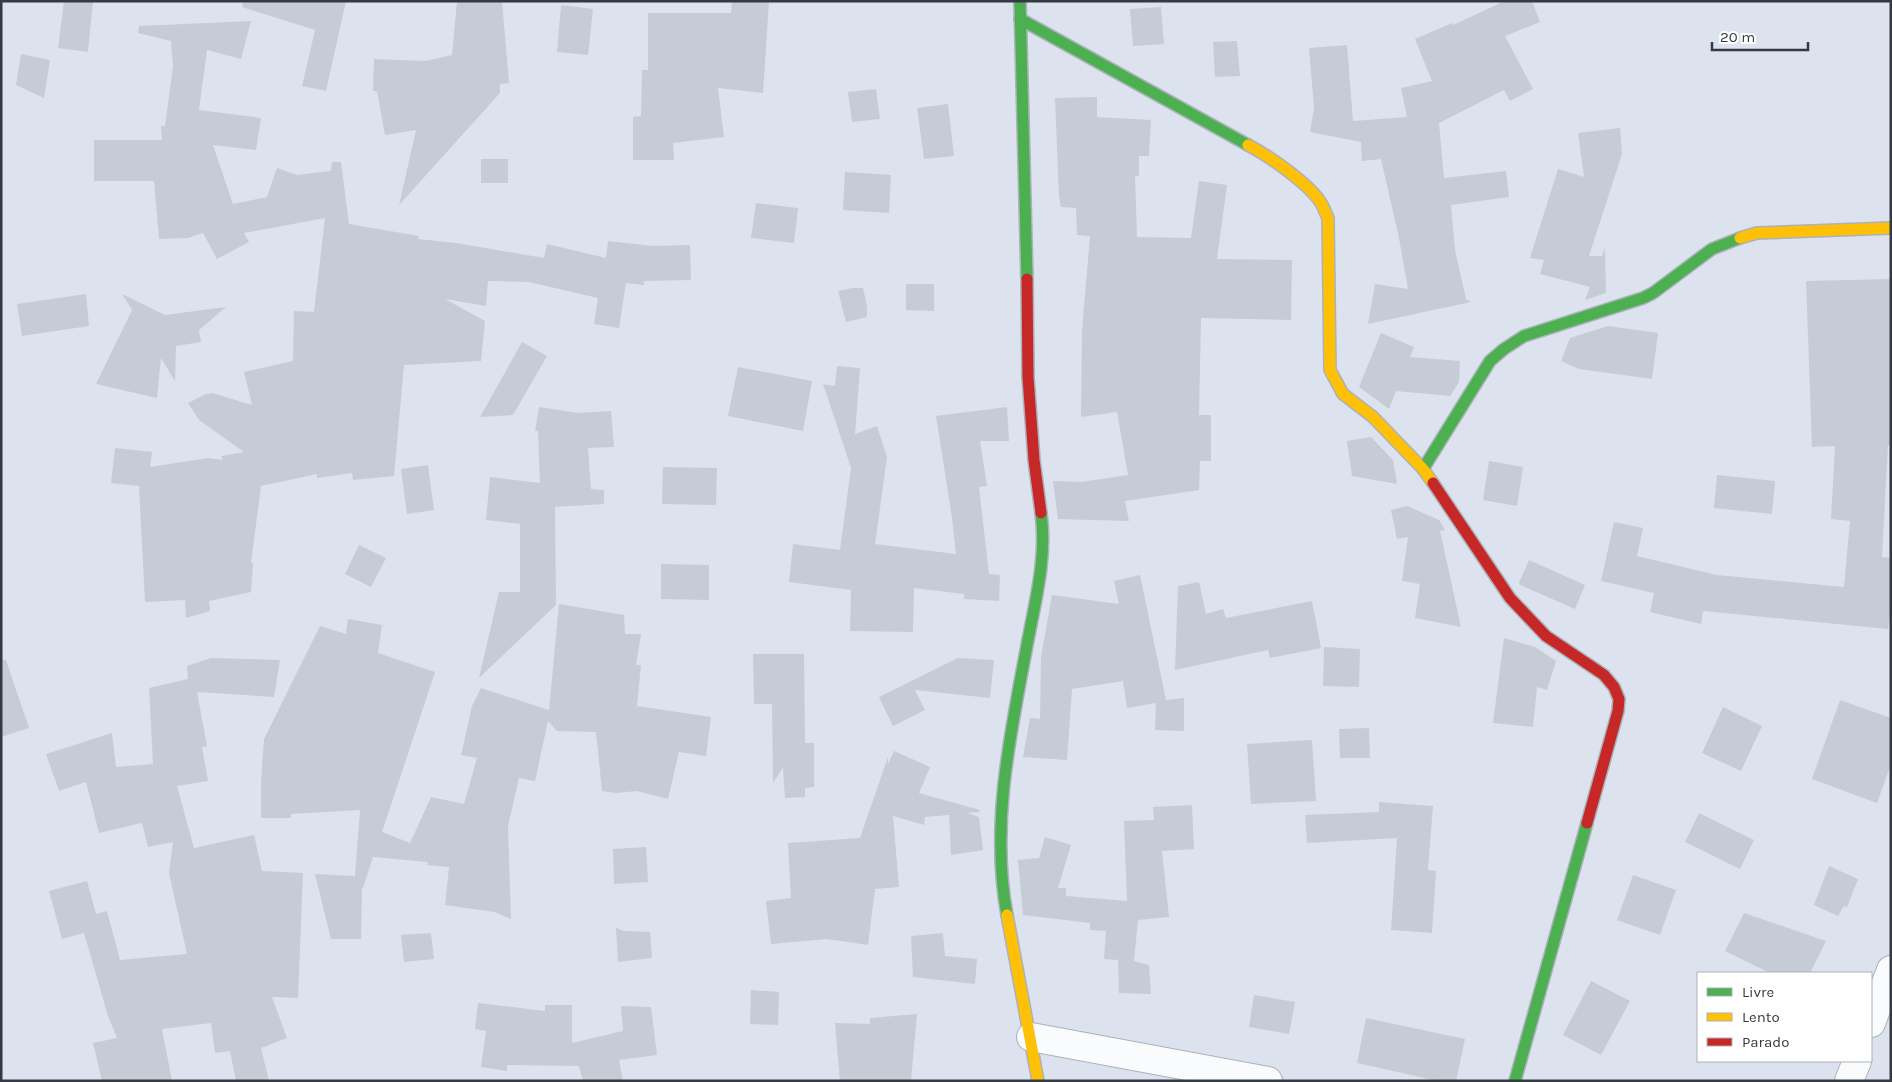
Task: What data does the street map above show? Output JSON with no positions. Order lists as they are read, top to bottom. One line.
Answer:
{"legend":["Livre","Lento","Parado"],"scale_bar":"20 m"}
